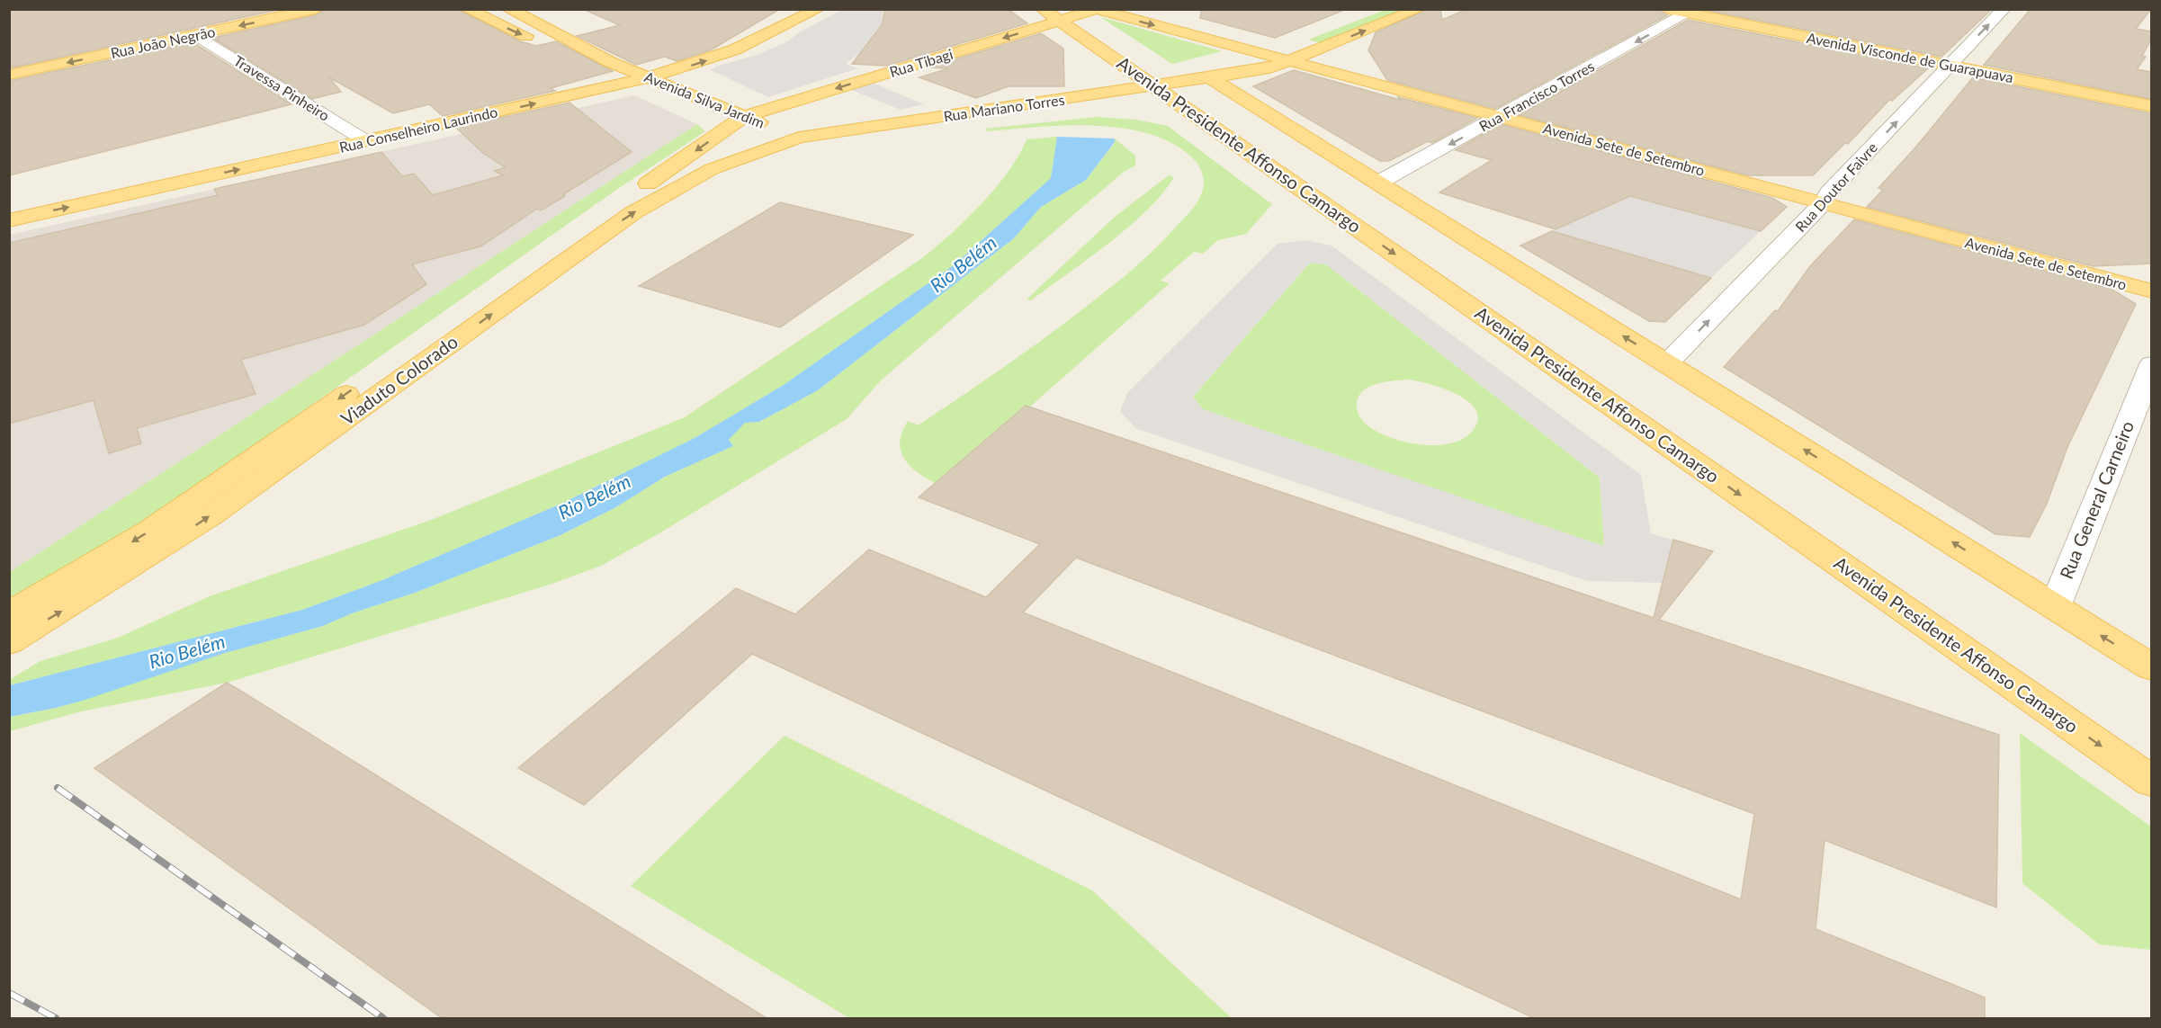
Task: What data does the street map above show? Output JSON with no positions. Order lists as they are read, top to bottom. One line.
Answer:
{"streets":{"main road":["Rua João Negrão","Avenida Visconde de Guarapuava","Rua Tibagi","Avenida Silva Jardim","Rua Mariano Torres","Rua Conselheiro Laurindo","Avenida Presidente Affonso Camargo","Avenida Sete de Setembro","Viaduto Colorado"],"street":["Travessa Pinheiro","Rua Francisco Torres","Rua Doutor Faivre","Rua General Carneiro"]},"crossings":[["Rua João Negrão","Travessa Pinheiro"],["Avenida Visconde de Guarapuava","Rua Francisco Torres"],["Avenida Visconde de Guarapuava","Rua Doutor Faivre"],["Rua Tibagi","Avenida Silva Jardim"],["Rua Tibagi","Avenida Presidente Affonso Camargo"],["Rua Tibagi","Avenida Sete de Setembro"],["Rua Tibagi","Viaduto Colorado"],["Travessa Pinheiro","Rua Conselheiro Laurindo"],["Rua Francisco Torres","Avenida Sete de Setembro"],["Avenida Silva Jardim","Rua Mariano Torres"],["Avenida Silva Jardim","Rua Conselheiro Laurindo"],["Avenida Silva Jardim","Viaduto Colorado"],["Rua Mariano Torres","Avenida Presidente Affonso Camargo"],["Rua Mariano Torres","Avenida Sete de Setembro"],["Rua Mariano Torres","Viaduto Colorado"],["Avenida Sete de Setembro","Rua Doutor Faivre"]],"one_way":["Rua João Negrão","Rua Francisco Torres","Rua Conselheiro Laurindo","Rua Doutor Faivre"],"water":["Rio Belém"]}
